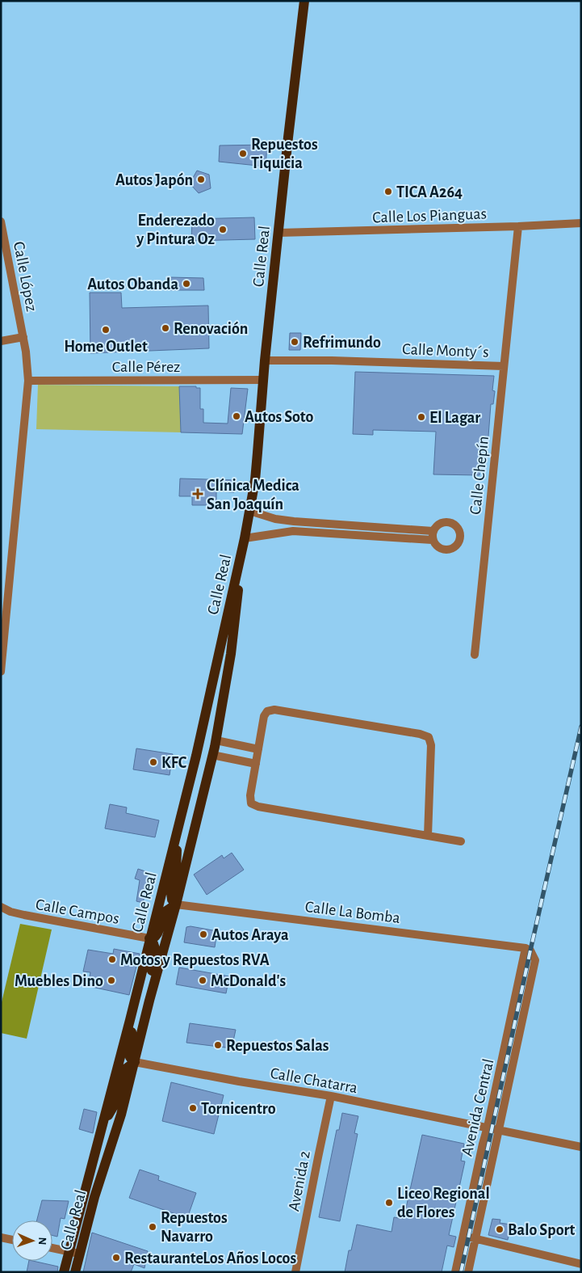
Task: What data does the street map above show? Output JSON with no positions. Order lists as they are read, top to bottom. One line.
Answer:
{"streets":{"main road":["Calle Real"],"street":["Calle Los Pianguas","Calle López","Calle Monty´s","Calle Pérez","Calle Chepín","Calle Campos","Calle La Bomba","Calle Chatarra","Avenida Central","Avenida 2"]},"crossings":[["Calle Los Pianguas","Calle Real"],["Calle Los Pianguas","Calle Chepín"],["Calle Real","Calle Monty´s"],["Calle Real","Calle Pérez"],["Calle Real","Calle Campos"],["Calle Real","Calle La Bomba"],["Calle Real","Calle Chatarra"],["Calle Monty´s","Calle Chepín"],["Calle La Bomba","Avenida Central"],["Calle Chatarra","Avenida Central"],["Calle Chatarra","Avenida 2"]],"places":{"other":["Repuestos Tiquicia","Autos Japón","TICA A264","Enderezado y Pintura Oz","Autos Obanda","Renovación","Home Outlet","Refrimundo","Autos Soto","El Lagar","KFC","Autos Araya","Motos y Repuestos RVA","Muebles Dino","McDonald's","Repuestos Salas","Tornicentro","Liceo Regional de Flores","Repuestos Navarro","Balo Sport","RestauranteLos Años Locos"],"health":["Clínica Medica San Joaquín"]},"north":"right"}
